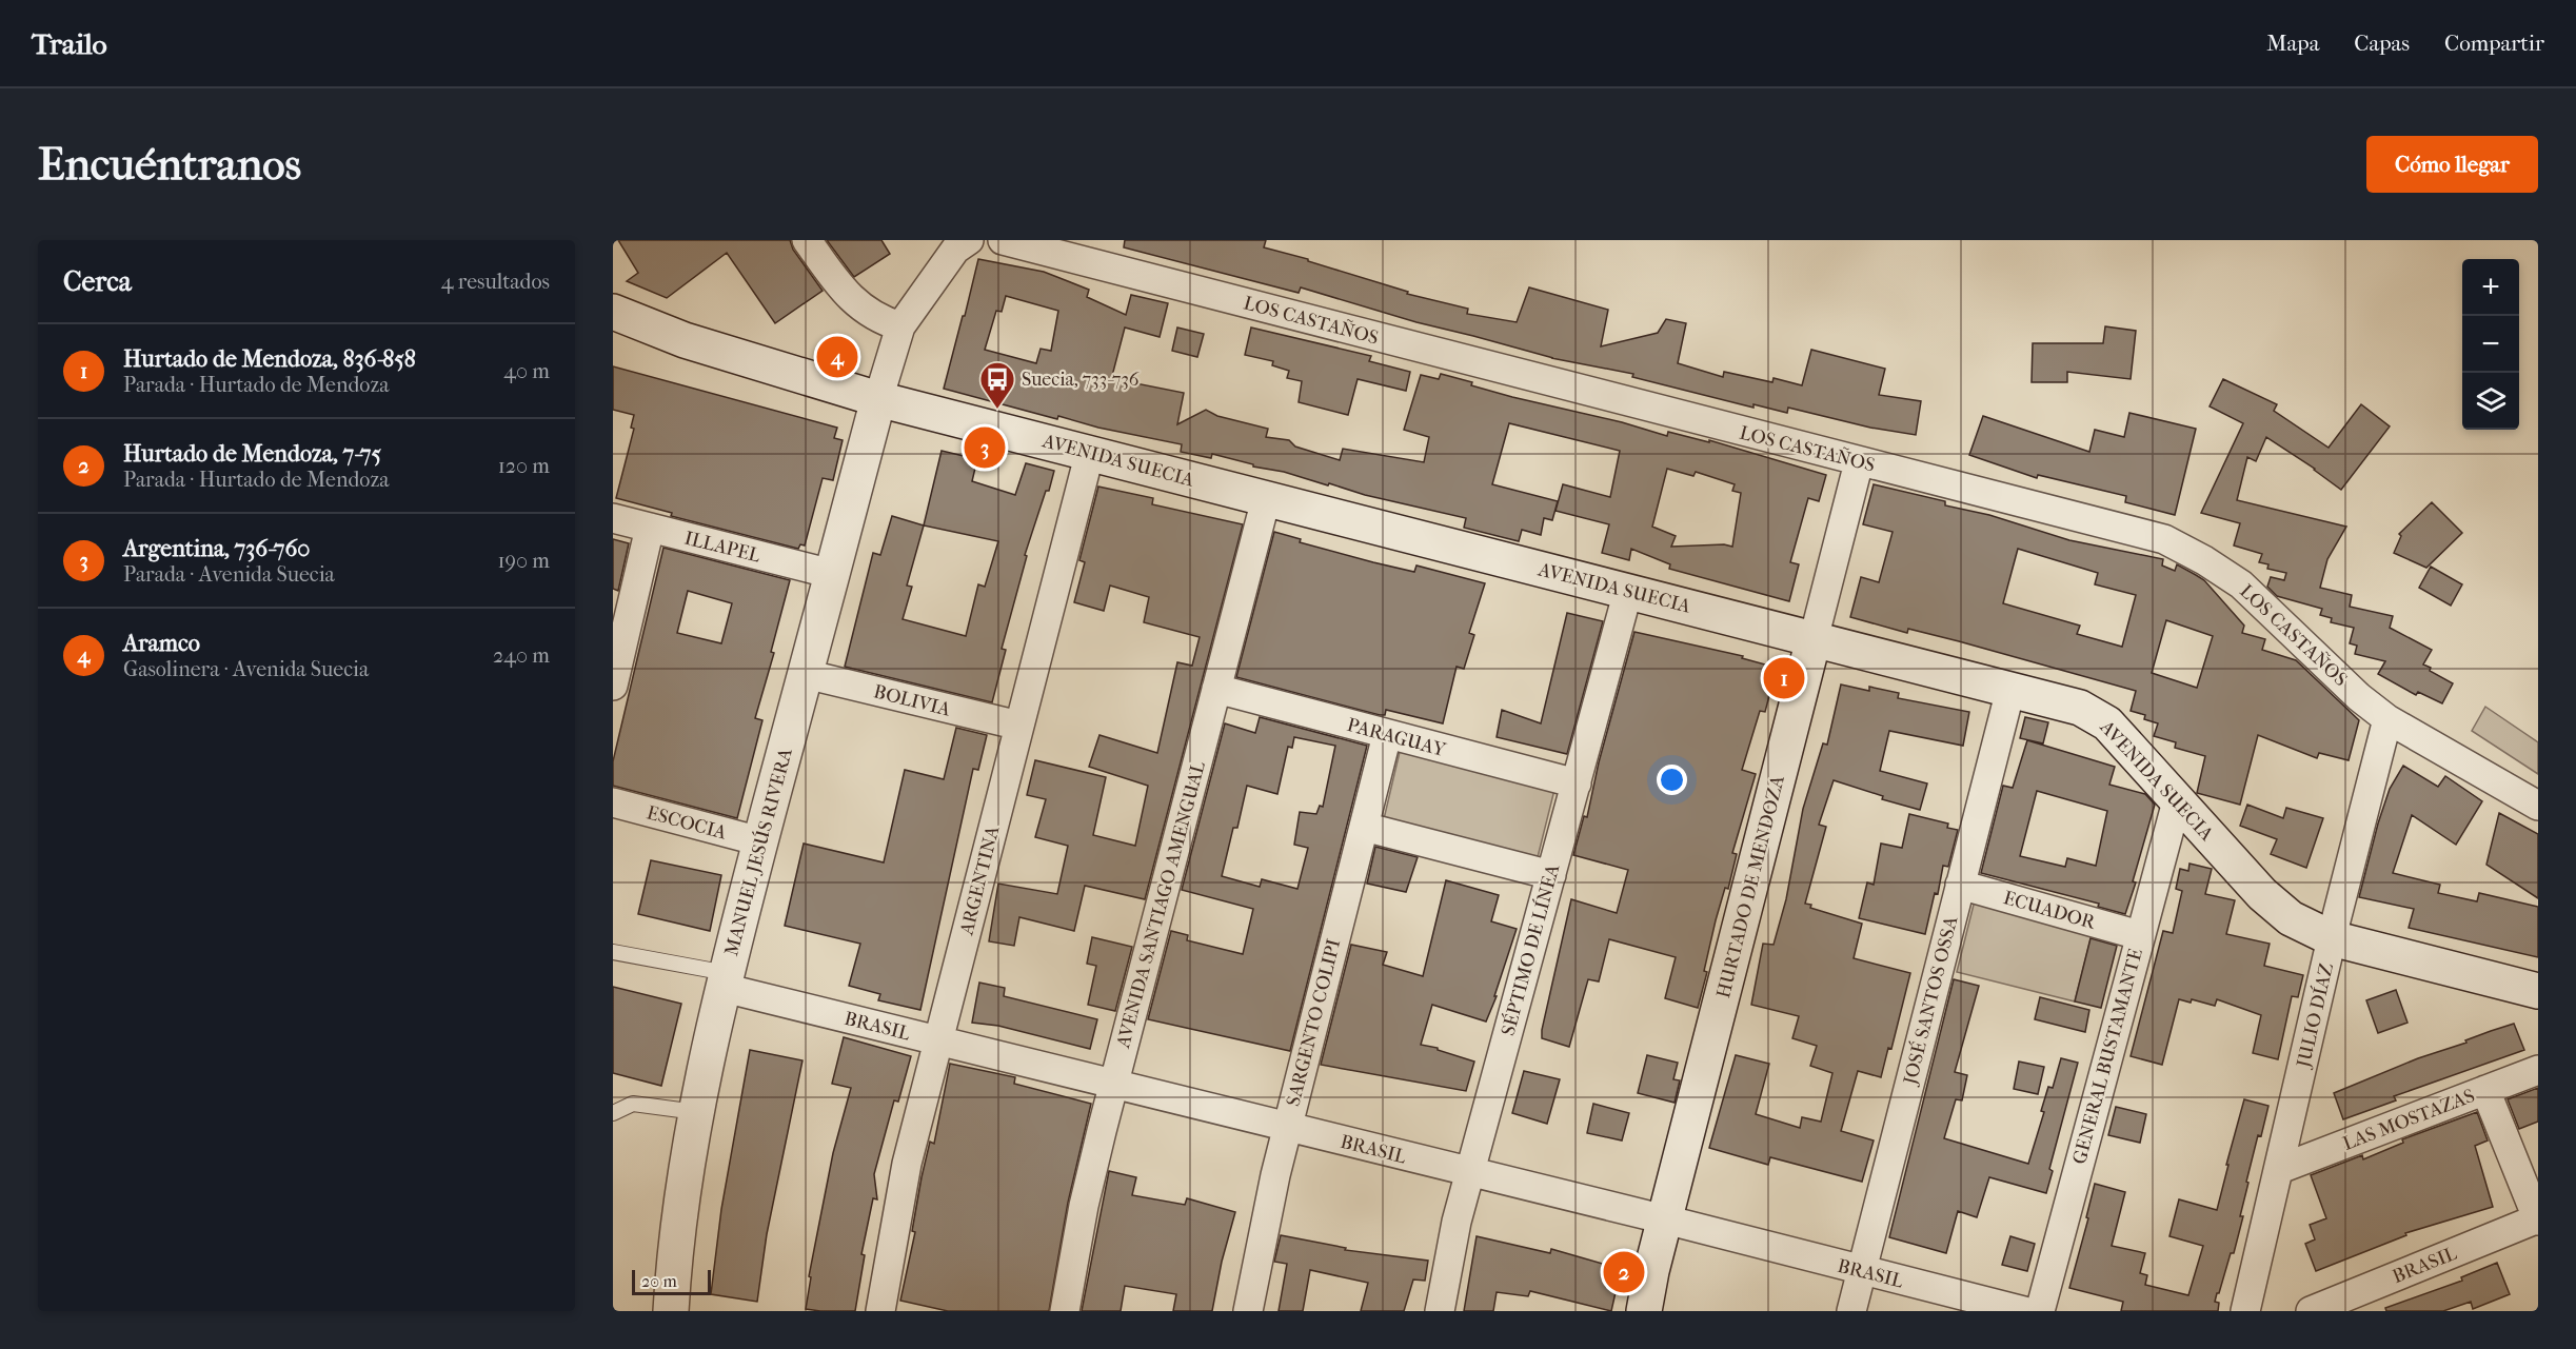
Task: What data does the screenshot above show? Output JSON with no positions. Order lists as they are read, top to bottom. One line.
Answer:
{"streets":{"main road":["AVENIDA SUECIA","MANUEL JESÚS RIVERA","HURTADO DE MENDOZA"],"street":["LOS CASTAÑOS","ILLAPEL","BOLIVIA","PARAGUAY","ESCOCIA","ARGENTINA","AVENIDA SANTIAGO AMENGUAL","ECUADOR","SÉPTIMO DE LÍNEA","JOSÉ SANTOS OSSA","JULIO DÍAZ","SARGENTO COLIPI","BRASIL","GENERAL BUSTAMANTE","LAS MOSTAZAS"]},"crossings":[["LOS CASTAÑOS","HURTADO DE MENDOZA"],["LOS CASTAÑOS","JULIO DÍAZ"],["AVENIDA SUECIA","MANUEL JESÚS RIVERA"],["AVENIDA SUECIA","ARGENTINA"],["AVENIDA SUECIA","HURTADO DE MENDOZA"],["AVENIDA SUECIA","AVENIDA SANTIAGO AMENGUAL"],["AVENIDA SUECIA","SÉPTIMO DE LÍNEA"],["AVENIDA SUECIA","JOSÉ SANTOS OSSA"],["AVENIDA SUECIA","JULIO DÍAZ"],["AVENIDA SUECIA","GENERAL BUSTAMANTE"],["ILLAPEL","MANUEL JESÚS RIVERA"],["BOLIVIA","MANUEL JESÚS RIVERA"],["BOLIVIA","ARGENTINA"],["PARAGUAY","AVENIDA SANTIAGO AMENGUAL"],["PARAGUAY","SÉPTIMO DE LÍNEA"],["PARAGUAY","SARGENTO COLIPI"],["ESCOCIA","MANUEL JESÚS RIVERA"],["MANUEL JESÚS RIVERA","BRASIL"],["ARGENTINA","BRASIL"],["HURTADO DE MENDOZA","BRASIL"],["AVENIDA SANTIAGO AMENGUAL","BRASIL"],["ECUADOR","JOSÉ SANTOS OSSA"],["ECUADOR","GENERAL BUSTAMANTE"],["SÉPTIMO DE LÍNEA","BRASIL"],["JOSÉ SANTOS OSSA","BRASIL"],["JULIO DÍAZ","LAS MOSTAZAS"],["SARGENTO COLIPI","BRASIL"]],"places":{"bus stop":["Suecia, 733-736"]},"scale_bar":"20 m","page":{"header":"Trailo","nav":["Mapa","Capas","Compartir"],"buttons":"Cómo llegar","title":"Encuéntranos","heading":["Cerca","4 resultados"],"map_buttons":["+","−"],"list":[{"mark":"1","name":"Hurtado de Mendoza, 836-858","note":"Parada · Hurtado de Mendoza","value":"40 m"},{"mark":"2","name":"Hurtado de Mendoza, 7-75","note":"Parada · Hurtado de Mendoza","value":"120 m"},{"mark":"3","name":"Argentina, 736-760","note":"Parada · Avenida Suecia","value":"190 m"},{"mark":"4","name":"Aramco","note":"Gasolinera · Avenida Suecia","value":"240 m"}],"pins":["4","3","1","2"],"scale":"20 m"}}
